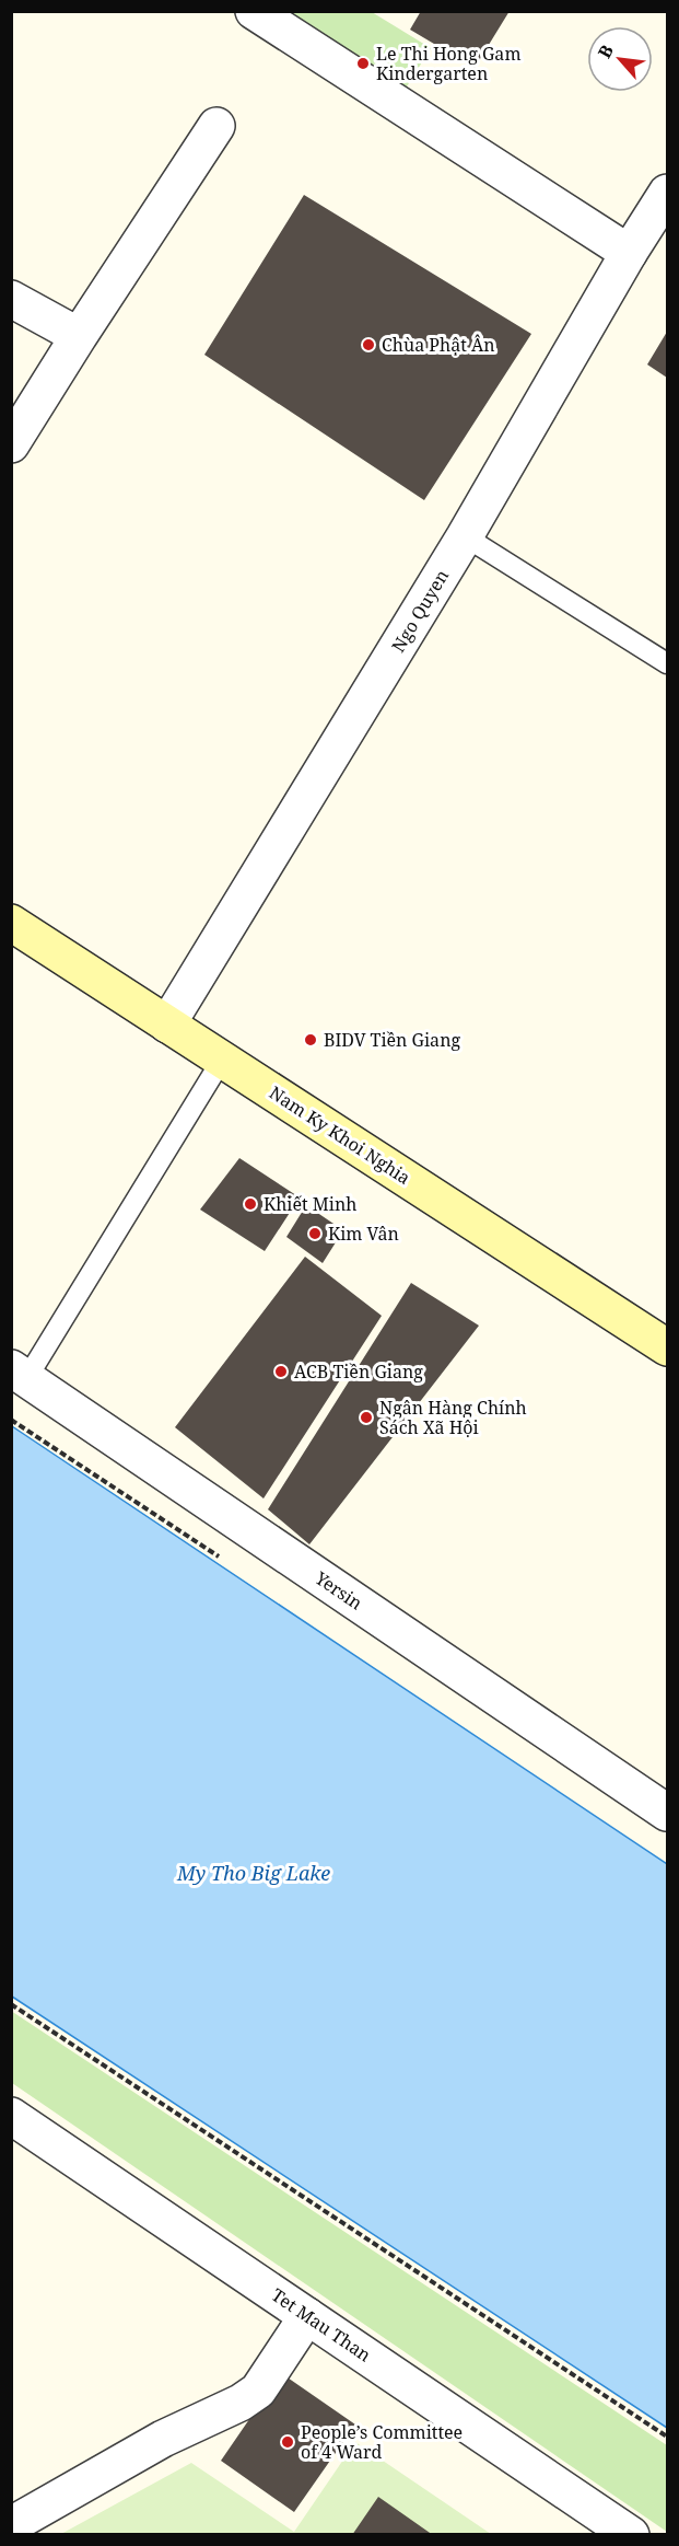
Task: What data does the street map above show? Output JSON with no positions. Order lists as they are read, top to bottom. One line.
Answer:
{"streets":{"main road":["Nam Ky Khoi Nghia"],"street":["Ngo Quyen","Yersin","Tet Mau Than"]},"crossings":[["Ngo Quyen","Nam Ky Khoi Nghia"]],"water":["My Tho Big Lake"],"places":["Le Thi Hong Gam Kindergarten","Chùa Phật Ân","BIDV Tiền Giang","Khiết Minh","Kim Vân","ACB Tiền Giang","Ngân Hàng Chính Sách Xã Hội","People’s Committee of 4 Ward"],"north":"top left"}
